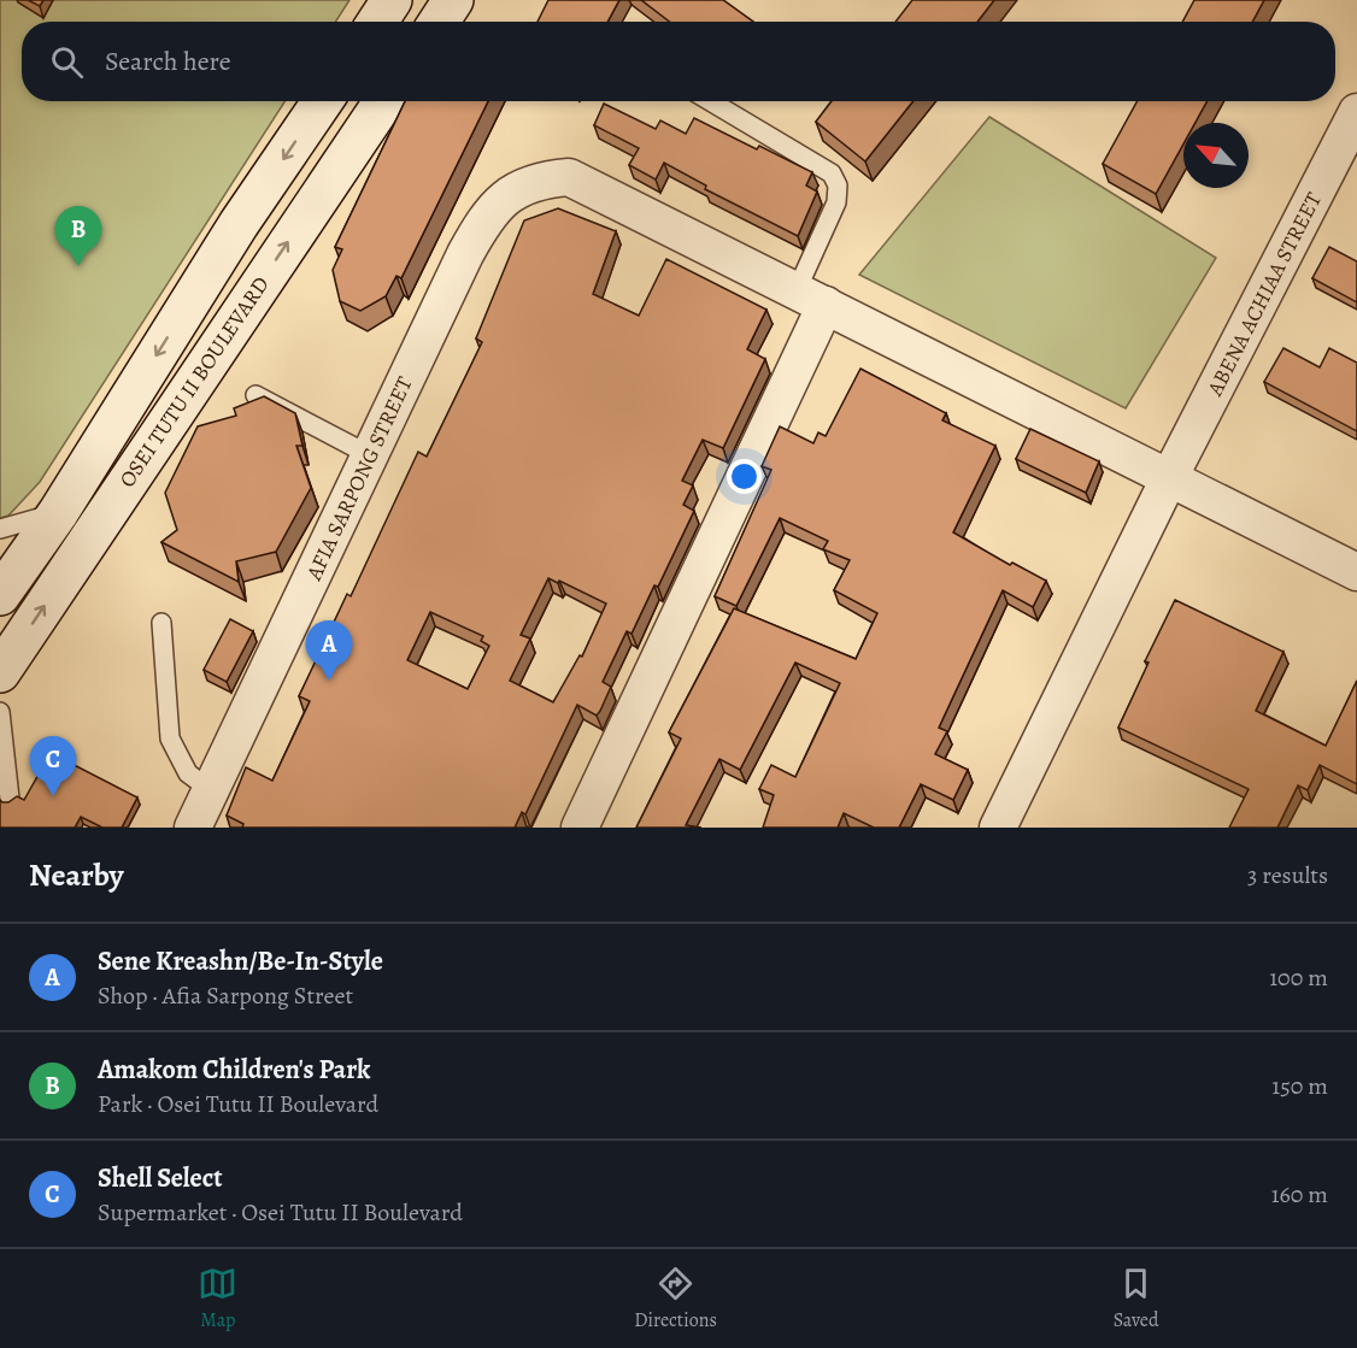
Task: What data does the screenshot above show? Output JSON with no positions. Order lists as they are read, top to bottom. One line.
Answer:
{"streets":{"main road":["OSEI TUTU II BOULEVARD"],"street":["ABENA ACHIAA STREET","AFIA SARPONG STREET"]},"north":"top left","page":{"search":"Search here","pins":["B","A","C"],"heading":["Nearby","3 results"],"list":[{"mark":"A","name":"Sene Kreashn/Be-In-Style","note":"Shop · Afia Sarpong Street","value":"100 m"},{"mark":"B","name":"Amakom Children's Park","note":"Park · Osei Tutu II Boulevard","value":"150 m"},{"mark":"C","name":"Shell Select","note":"Supermarket · Osei Tutu II Boulevard","value":"160 m"}],"nav":["Map","Directions","Saved"]}}
